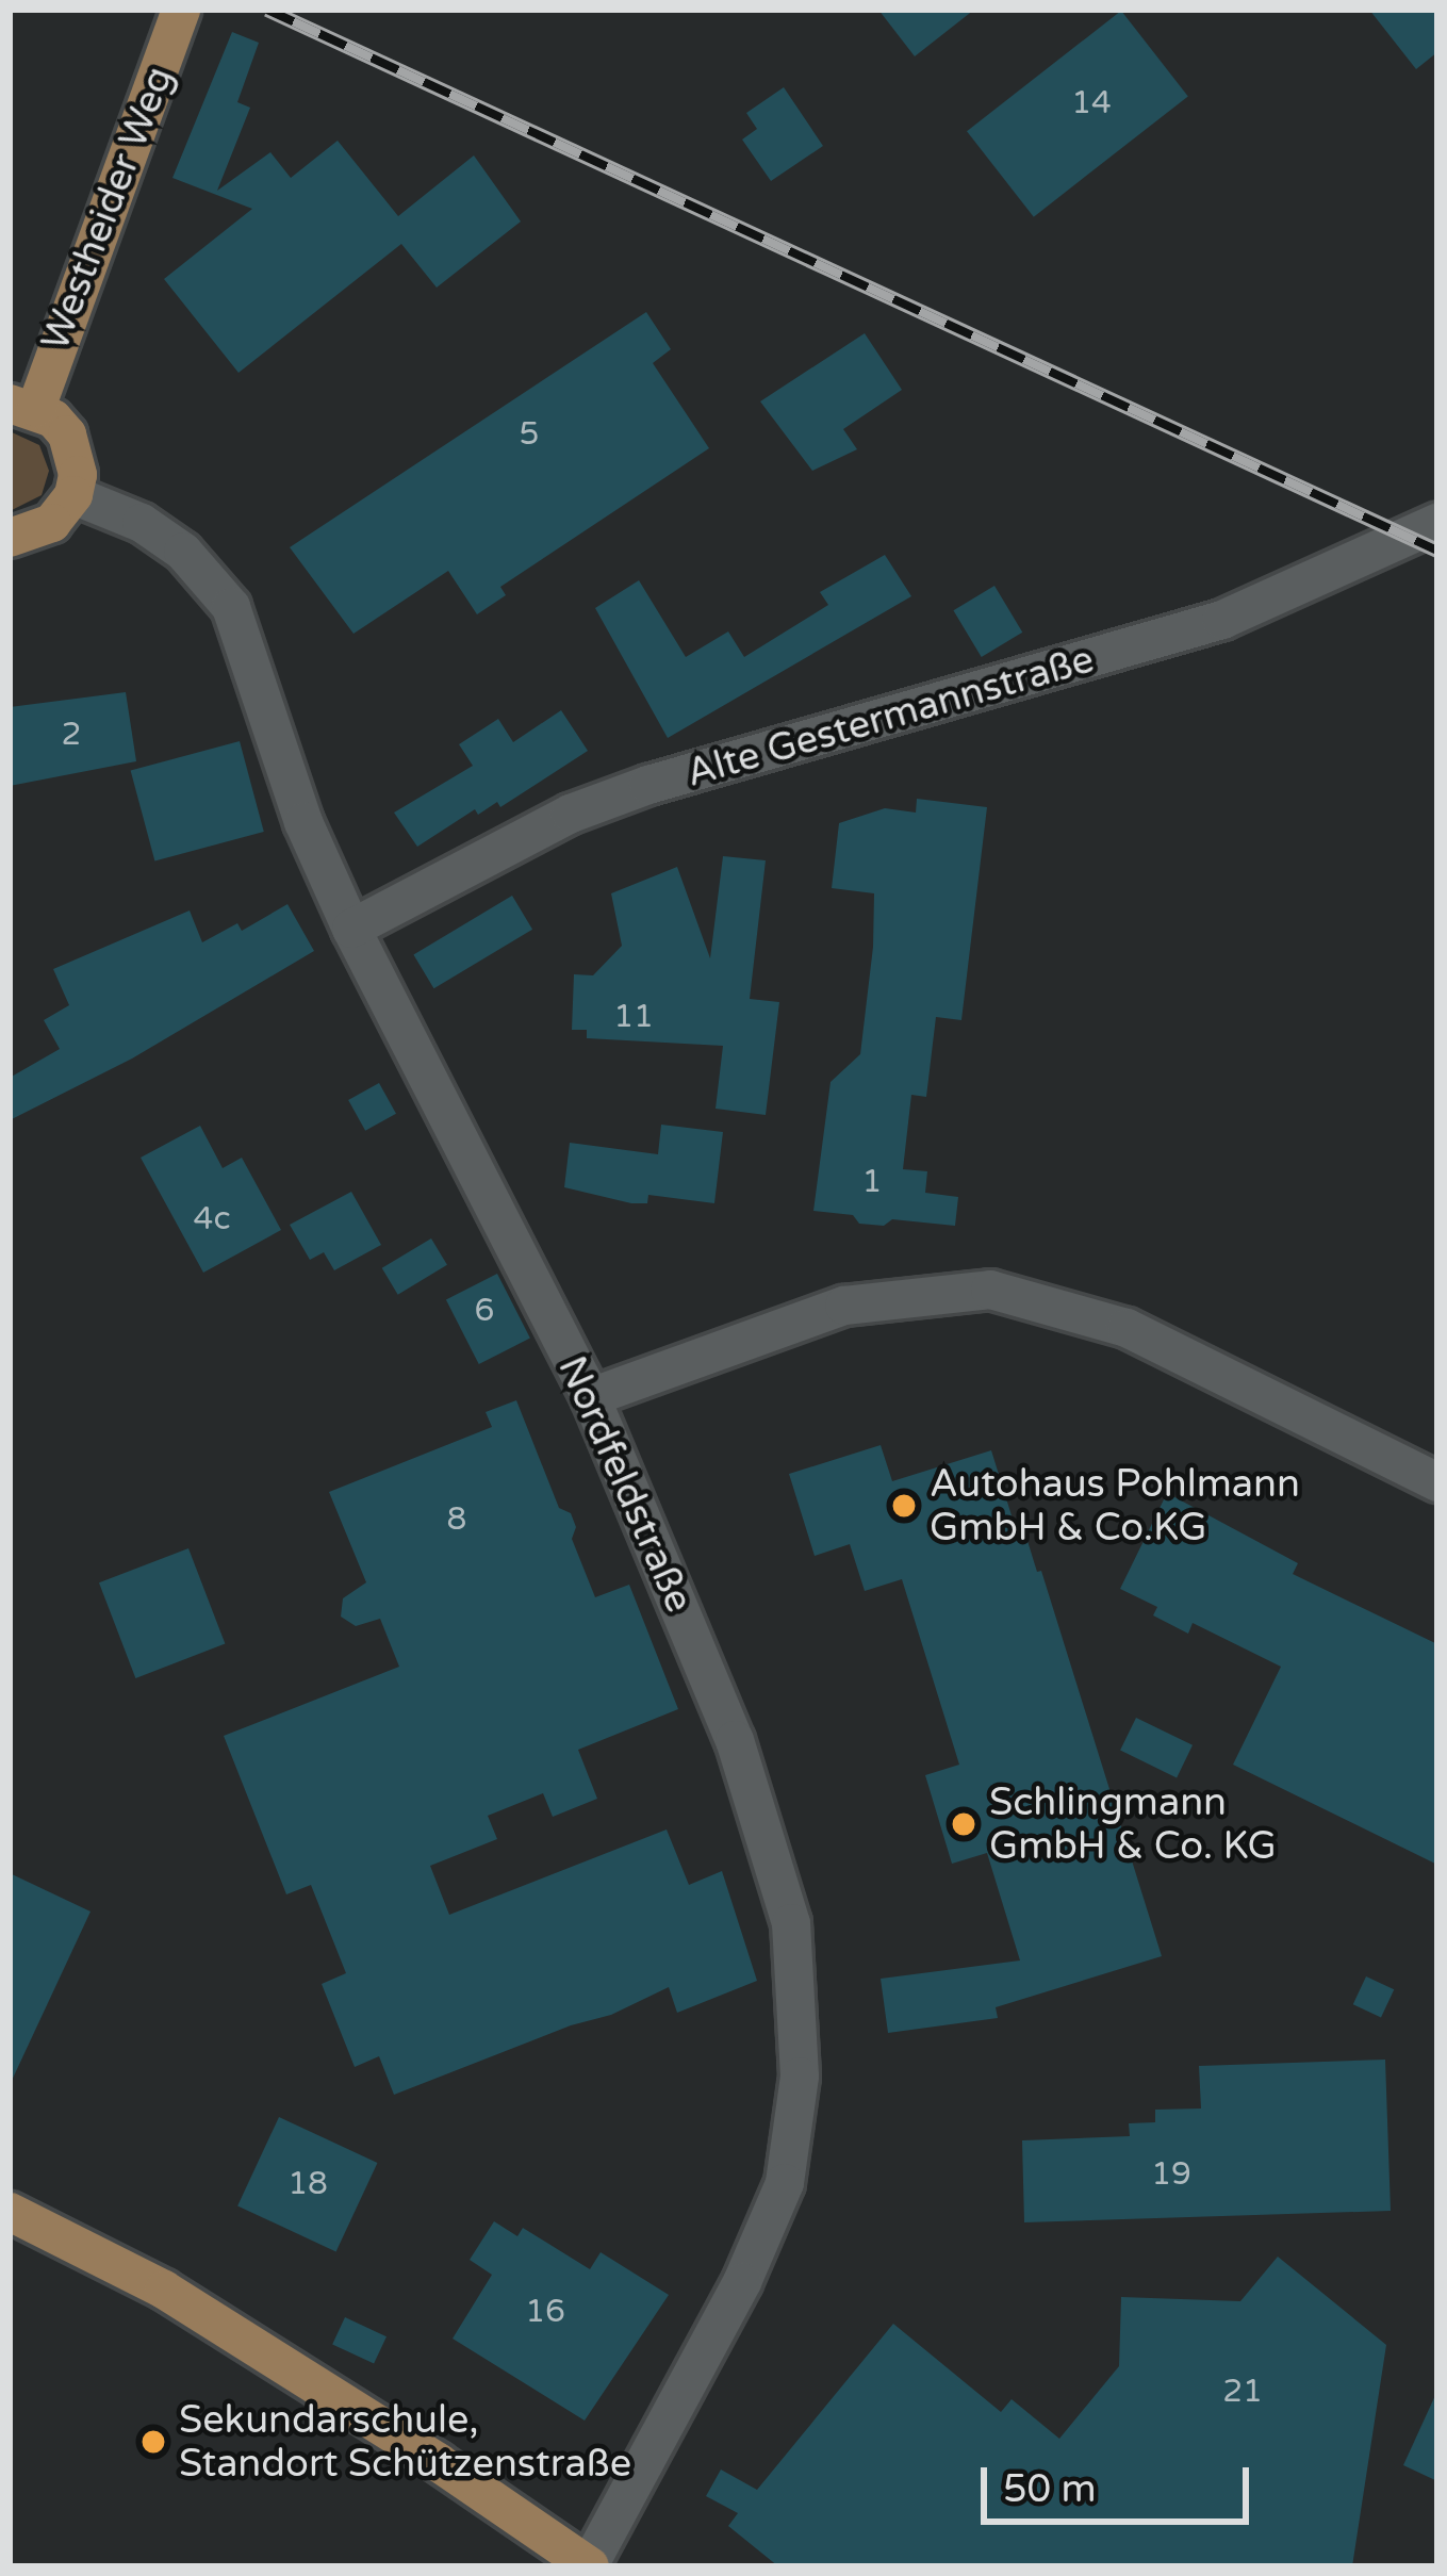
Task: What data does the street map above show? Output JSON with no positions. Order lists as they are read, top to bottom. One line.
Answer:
{"streets":{"main road":["Westheider Weg"],"street":["Alte Gestermannstraße","Nordfeldstraße"]},"crossings":[["Alte Gestermannstraße","Nordfeldstraße"]],"places":["Autohaus Pohlmann GmbH & Co.KG","Schlingmann GmbH & Co. KG","Sekundarschule, Standort Schützenstraße"],"house_numbers":["14","5","2","11","1","4c","6","8","19","18","16","21"],"scale_bar":"50 m"}
